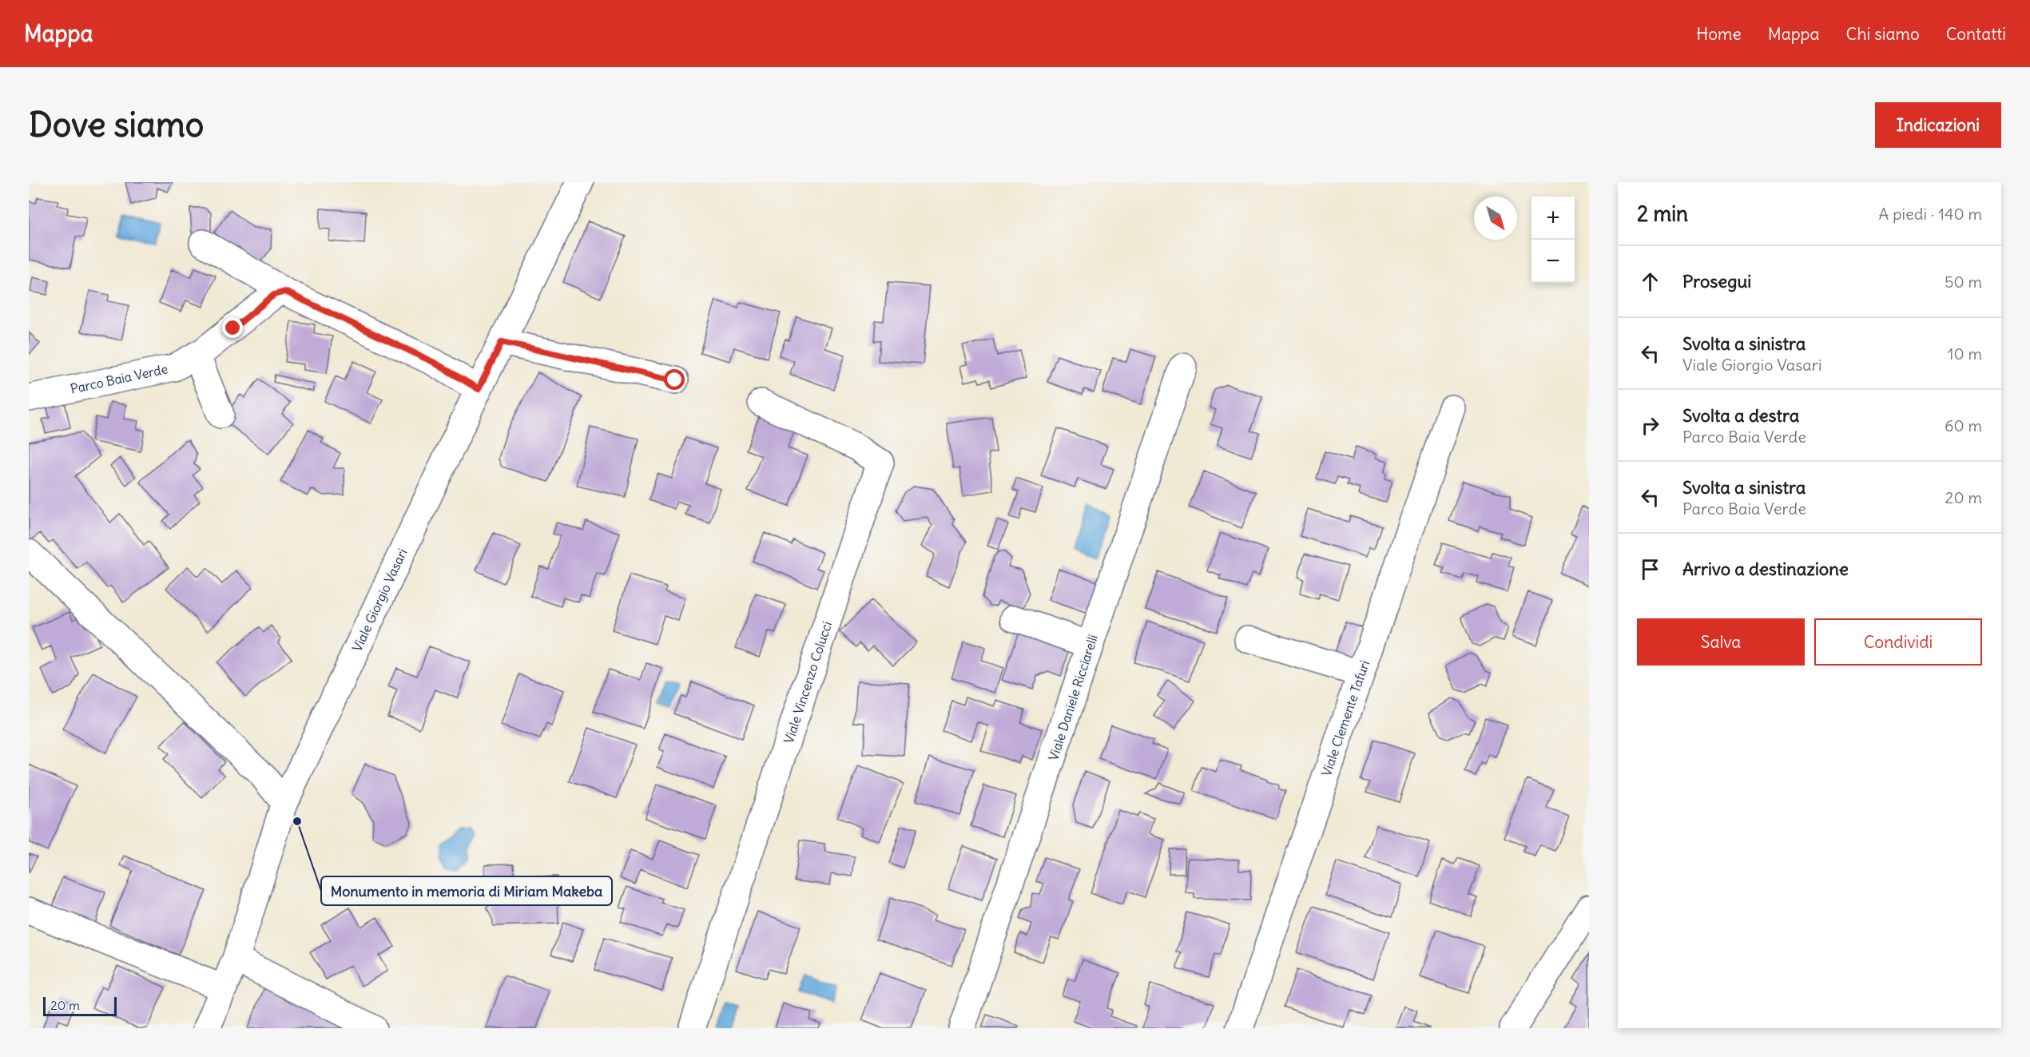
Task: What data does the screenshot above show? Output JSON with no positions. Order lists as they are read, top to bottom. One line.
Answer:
{"streets":{"street":["Parco Baia Verde","Viale Giorgio Vasari","Viale Vincenzo Colucci","Viale Daniele Ricciarelli","Viale Clemente Tafuri"]},"places":["Monumento in memoria di Miriam Makeba"],"scale_bar":"20 m","north":"bottom right","page":{"header":"Mappa","nav":["Home","Mappa","Chi siamo","Contatti"],"buttons":["Indicazioni",["Salva","Condividi"]],"title":"Dove siamo","heading":["2 min","A piedi · 140 m"],"map_buttons":["+","−"],"list":[["Prosegui","50 m"],["Svolta a sinistra","Viale Giorgio Vasari","10 m"],["Svolta a destra","Parco Baia Verde","60 m"],["Svolta a sinistra","Parco Baia Verde","20 m"],"Arrivo a destinazione"],"scale":"20 m"}}
